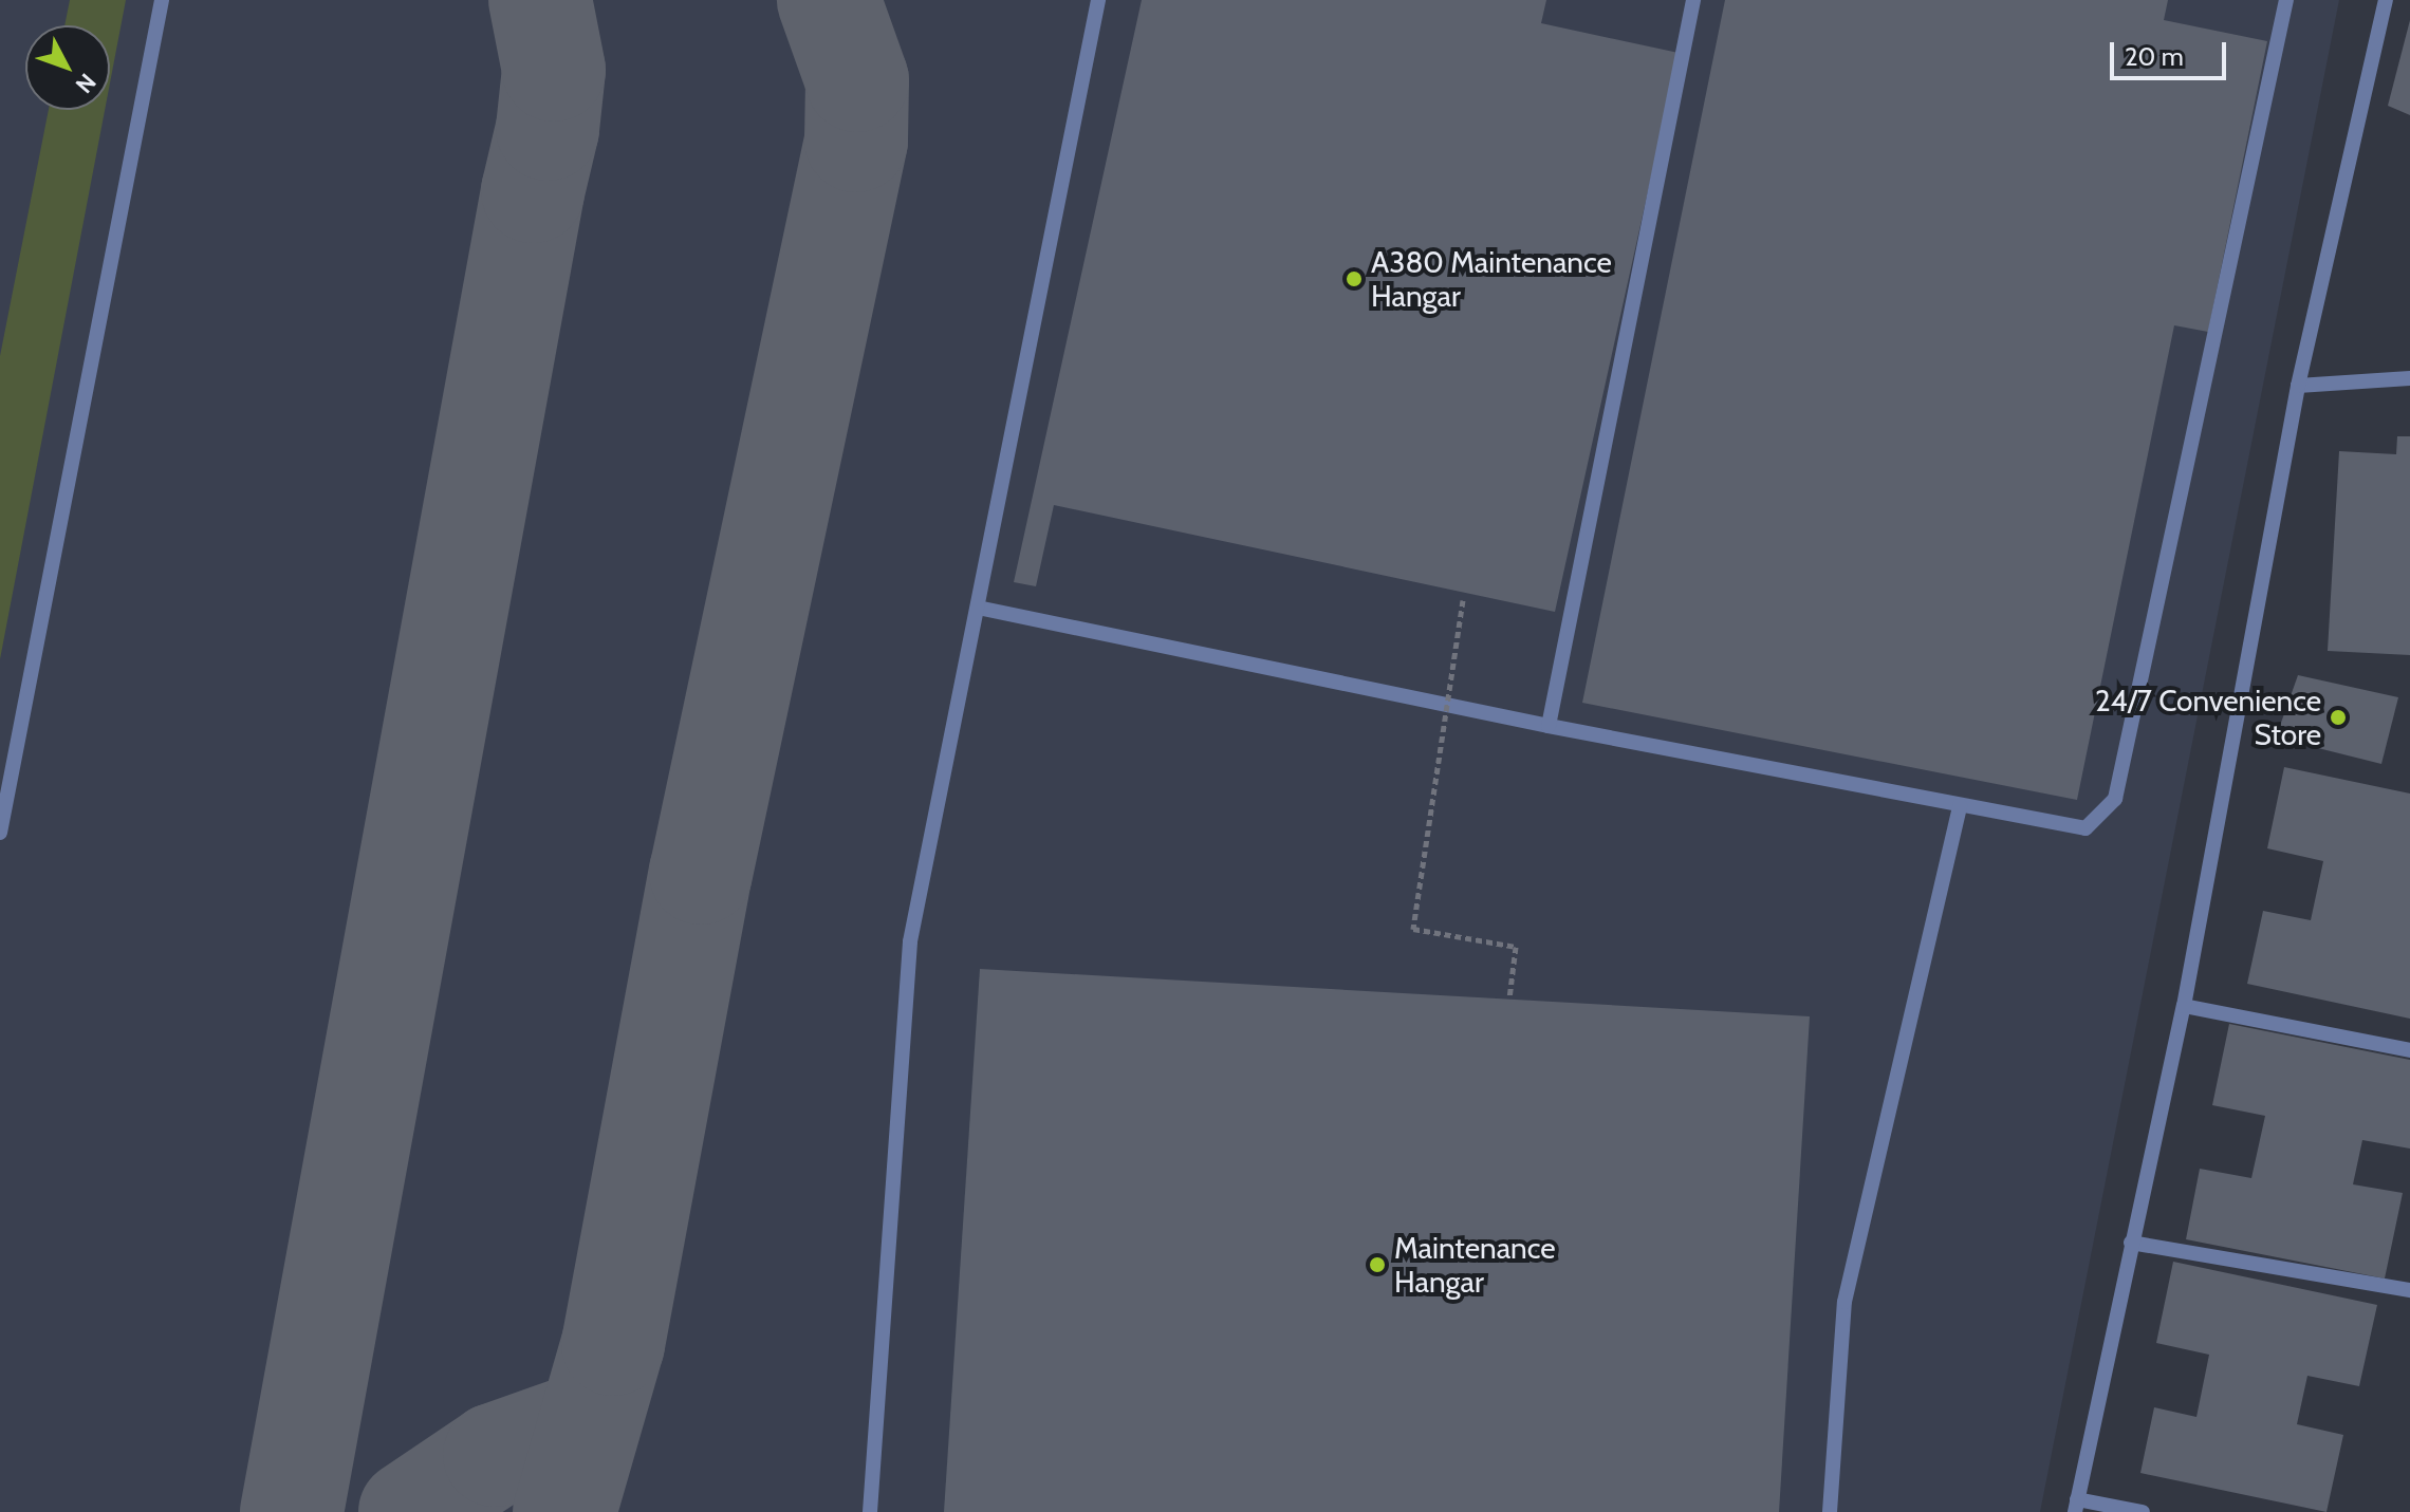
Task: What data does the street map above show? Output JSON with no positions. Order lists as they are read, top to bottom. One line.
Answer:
{"places":["A380 Maintenance Hangar","24/7 Convenience Store","Maintenance Hangar"],"scale_bar":"20 m","north":"bottom right"}
